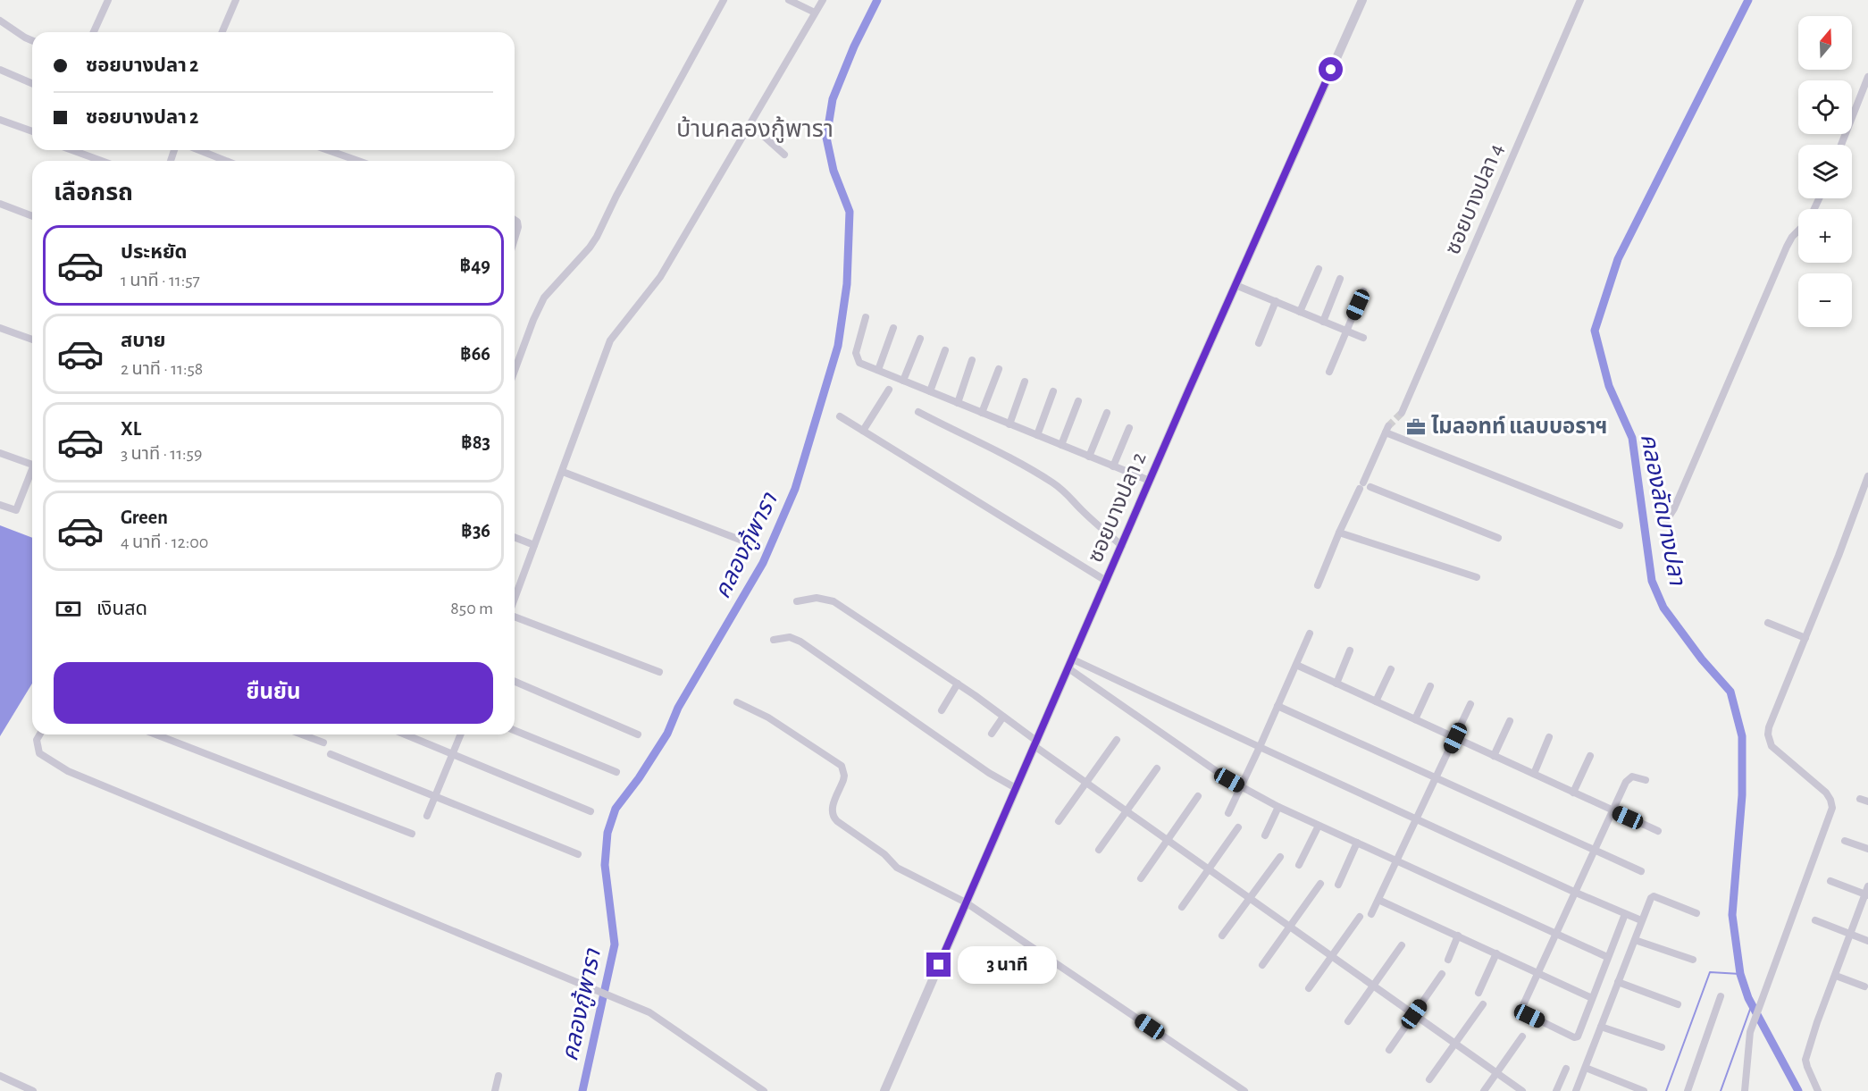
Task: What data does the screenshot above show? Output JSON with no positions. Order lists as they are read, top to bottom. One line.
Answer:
{"streets":{"street":["ซอยบางปลา 4","ซอยบางปลา 2"]},"districts":["บ้านคลองกู้พารา"],"water":["คลองลัดบางปลา","คลองกู้พารา"],"places":{"office":["ไมลอทท์ แลบบอราฯ"]},"north":"top","page":{"map_buttons":["+","−"],"banner":["ซอยบางปลา 2","ซอยบางปลา 2"],"heading":"เลือกรถ","list":[{"name":"ประหยัด","note":"1 นาที · 11:57","value":"฿49"},{"name":"สบาย","note":"2 นาที · 11:58","value":"฿66"},{"name":"XL","note":"3 นาที · 11:59","value":"฿83"},{"name":"Green","note":"4 นาที · 12:00","value":"฿36"}],"pay":["เงินสด","850 m"],"buttons":"ยืนยัน","bubble":"3 นาที"}}
